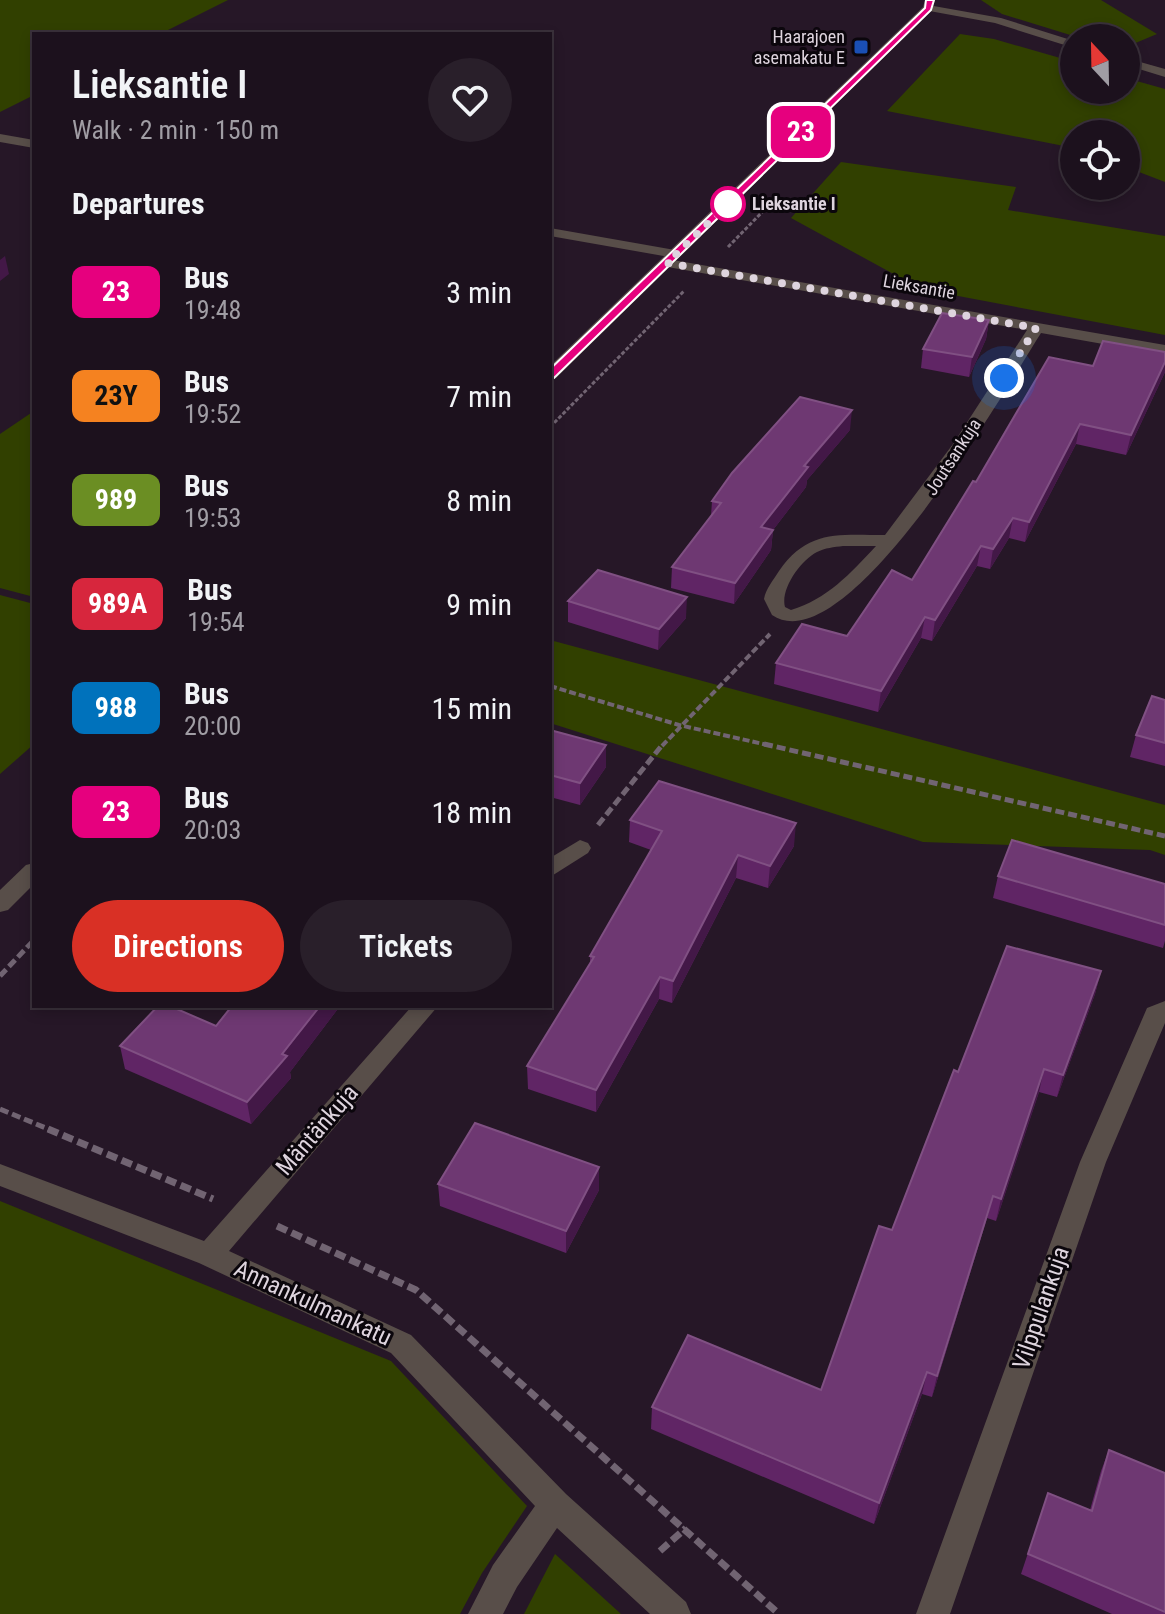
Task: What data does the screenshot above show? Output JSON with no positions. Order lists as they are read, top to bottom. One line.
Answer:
{"streets":{"street":["Lieksantie","Joutsankuja","Mäntänkuja","Annankulmankatu","Vilppulankuja"]},"crossings":[["Lieksantie","Joutsankuja"],["Mäntänkuja","Annankulmankatu"]],"places":{"transit":["Haarajoen asemakatu E"],"other":["Lieksantie I"]},"lines":["bus line 23"],"north":"top","page":{"on_map":"23","heading":[["Lieksantie I","Walk · 2 min · 150 m"],"Departures"],"list":[{"mark":"23","name":"Bus","note":"19:48","value":"3 min"},{"mark":"23Y","name":"Bus","note":"19:52","value":"7 min"},{"mark":"989","name":"Bus","note":"19:53","value":"8 min"},{"mark":"989A","name":"Bus","note":"19:54","value":"9 min"},{"mark":"988","name":"Bus","note":"20:00","value":"15 min"},{"mark":"23","name":"Bus","note":"20:03","value":"18 min"}],"buttons":["Directions","Tickets"]}}
